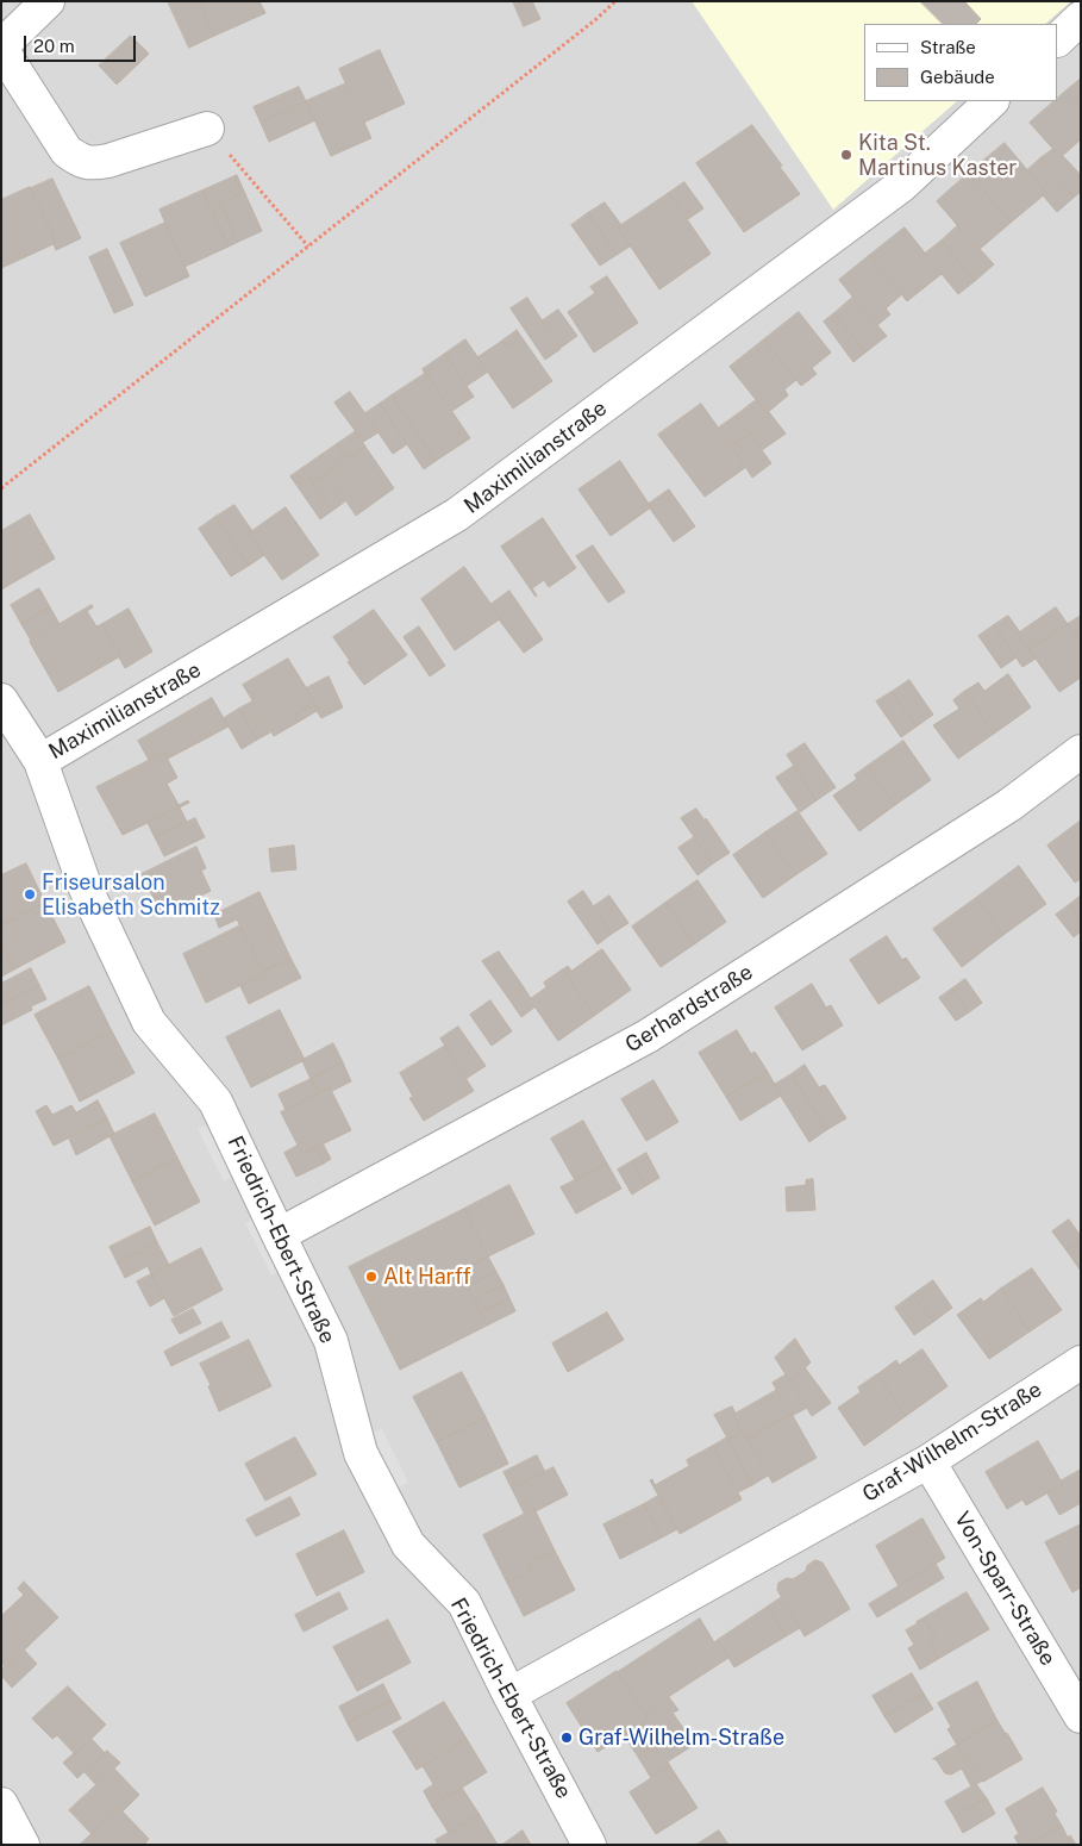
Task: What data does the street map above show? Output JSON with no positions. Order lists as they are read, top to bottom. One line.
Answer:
{"streets":{"street":["Maximilianstraße","Gerhardstraße","Friedrich-Ebert-Straße","Graf-Wilhelm-Straße","Von-Sparr-Straße"]},"crossings":[["Maximilianstraße","Friedrich-Ebert-Straße"],["Gerhardstraße","Friedrich-Ebert-Straße"],["Friedrich-Ebert-Straße","Graf-Wilhelm-Straße"],["Graf-Wilhelm-Straße","Von-Sparr-Straße"]],"places":["Kita St. Martinus Kaster","Friseursalon Elisabeth Schmitz","Alt Harff","Graf-Wilhelm-Straße"],"legend":["Straße","Gebäude"],"scale_bar":"20 m"}
